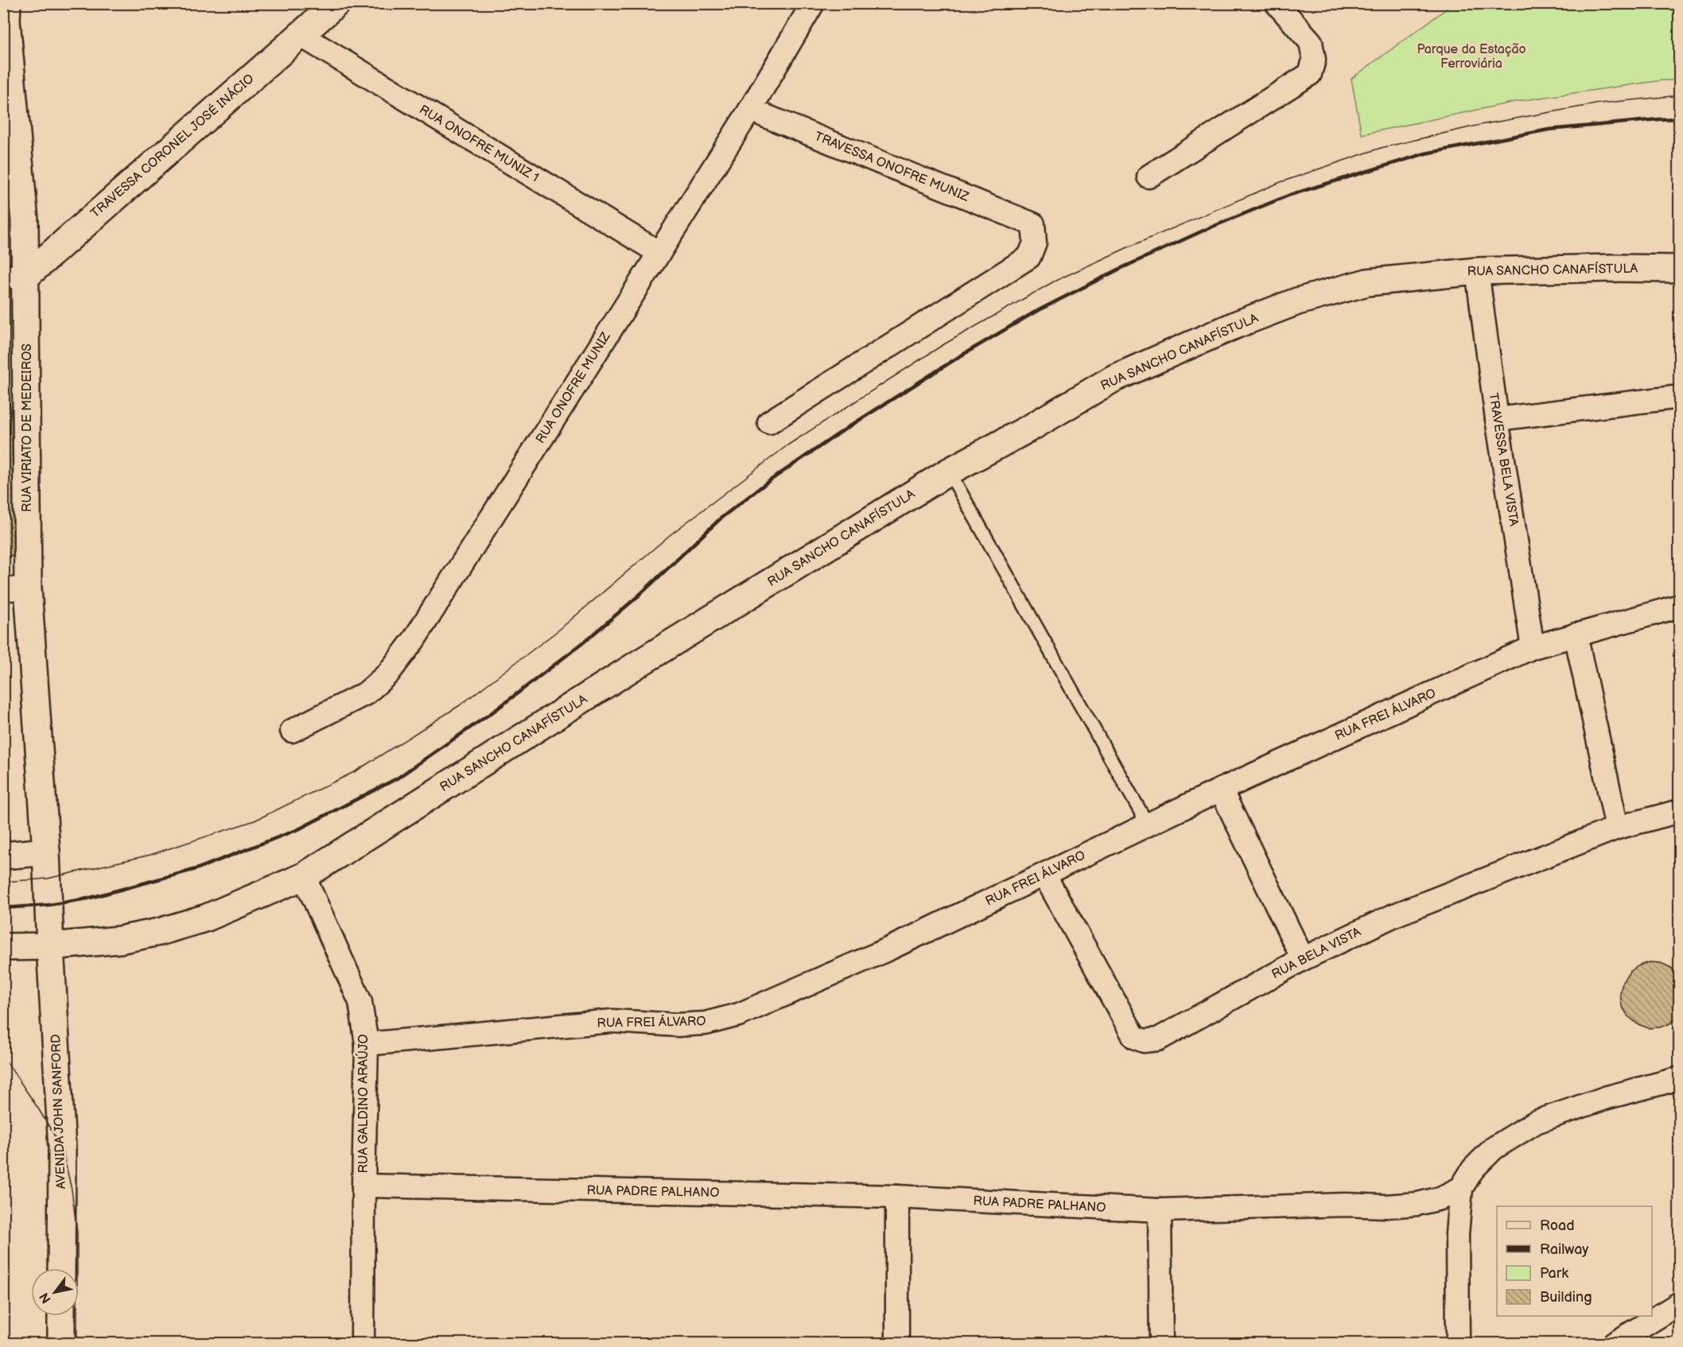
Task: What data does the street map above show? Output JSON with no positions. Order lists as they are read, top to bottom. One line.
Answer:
{"streets":{"main road":["TRAVESSA CORONEL JOSÉ INÁCIO","RUA SANCHO CANAFÍSTULA","RUA VIRIATO DE MEDEIROS","AVENIDA JOHN SANFORD"],"street":["RUA ONOFRE MUNIZ 1","TRAVESSA ONOFRE MUNIZ","RUA ONOFRE MUNIZ","TRAVESSA BELA VISTA","RUA FREI ÁLVARO","RUA BELA VISTA","RUA GALDINO ARAÚJO","RUA PADRE PALHANO"]},"crossings":[["RUA ONOFRE MUNIZ 1","TRAVESSA CORONEL JOSÉ INÁCIO"],["RUA ONOFRE MUNIZ 1","RUA ONOFRE MUNIZ"],["TRAVESSA CORONEL JOSÉ INÁCIO","RUA VIRIATO DE MEDEIROS"],["TRAVESSA ONOFRE MUNIZ","RUA ONOFRE MUNIZ"],["RUA SANCHO CANAFÍSTULA","TRAVESSA BELA VISTA"],["RUA SANCHO CANAFÍSTULA","RUA GALDINO ARAÚJO"],["RUA SANCHO CANAFÍSTULA","AVENIDA JOHN SANFORD"],["RUA VIRIATO DE MEDEIROS","AVENIDA JOHN SANFORD"],["TRAVESSA BELA VISTA","RUA FREI ÁLVARO"],["RUA FREI ÁLVARO","RUA BELA VISTA"],["RUA FREI ÁLVARO","RUA GALDINO ARAÚJO"],["RUA GALDINO ARAÚJO","RUA PADRE PALHANO"]],"parks":["Parque da Estação Ferroviária"],"legend":["Road","Railway","Park","Building"],"north":"bottom left"}
